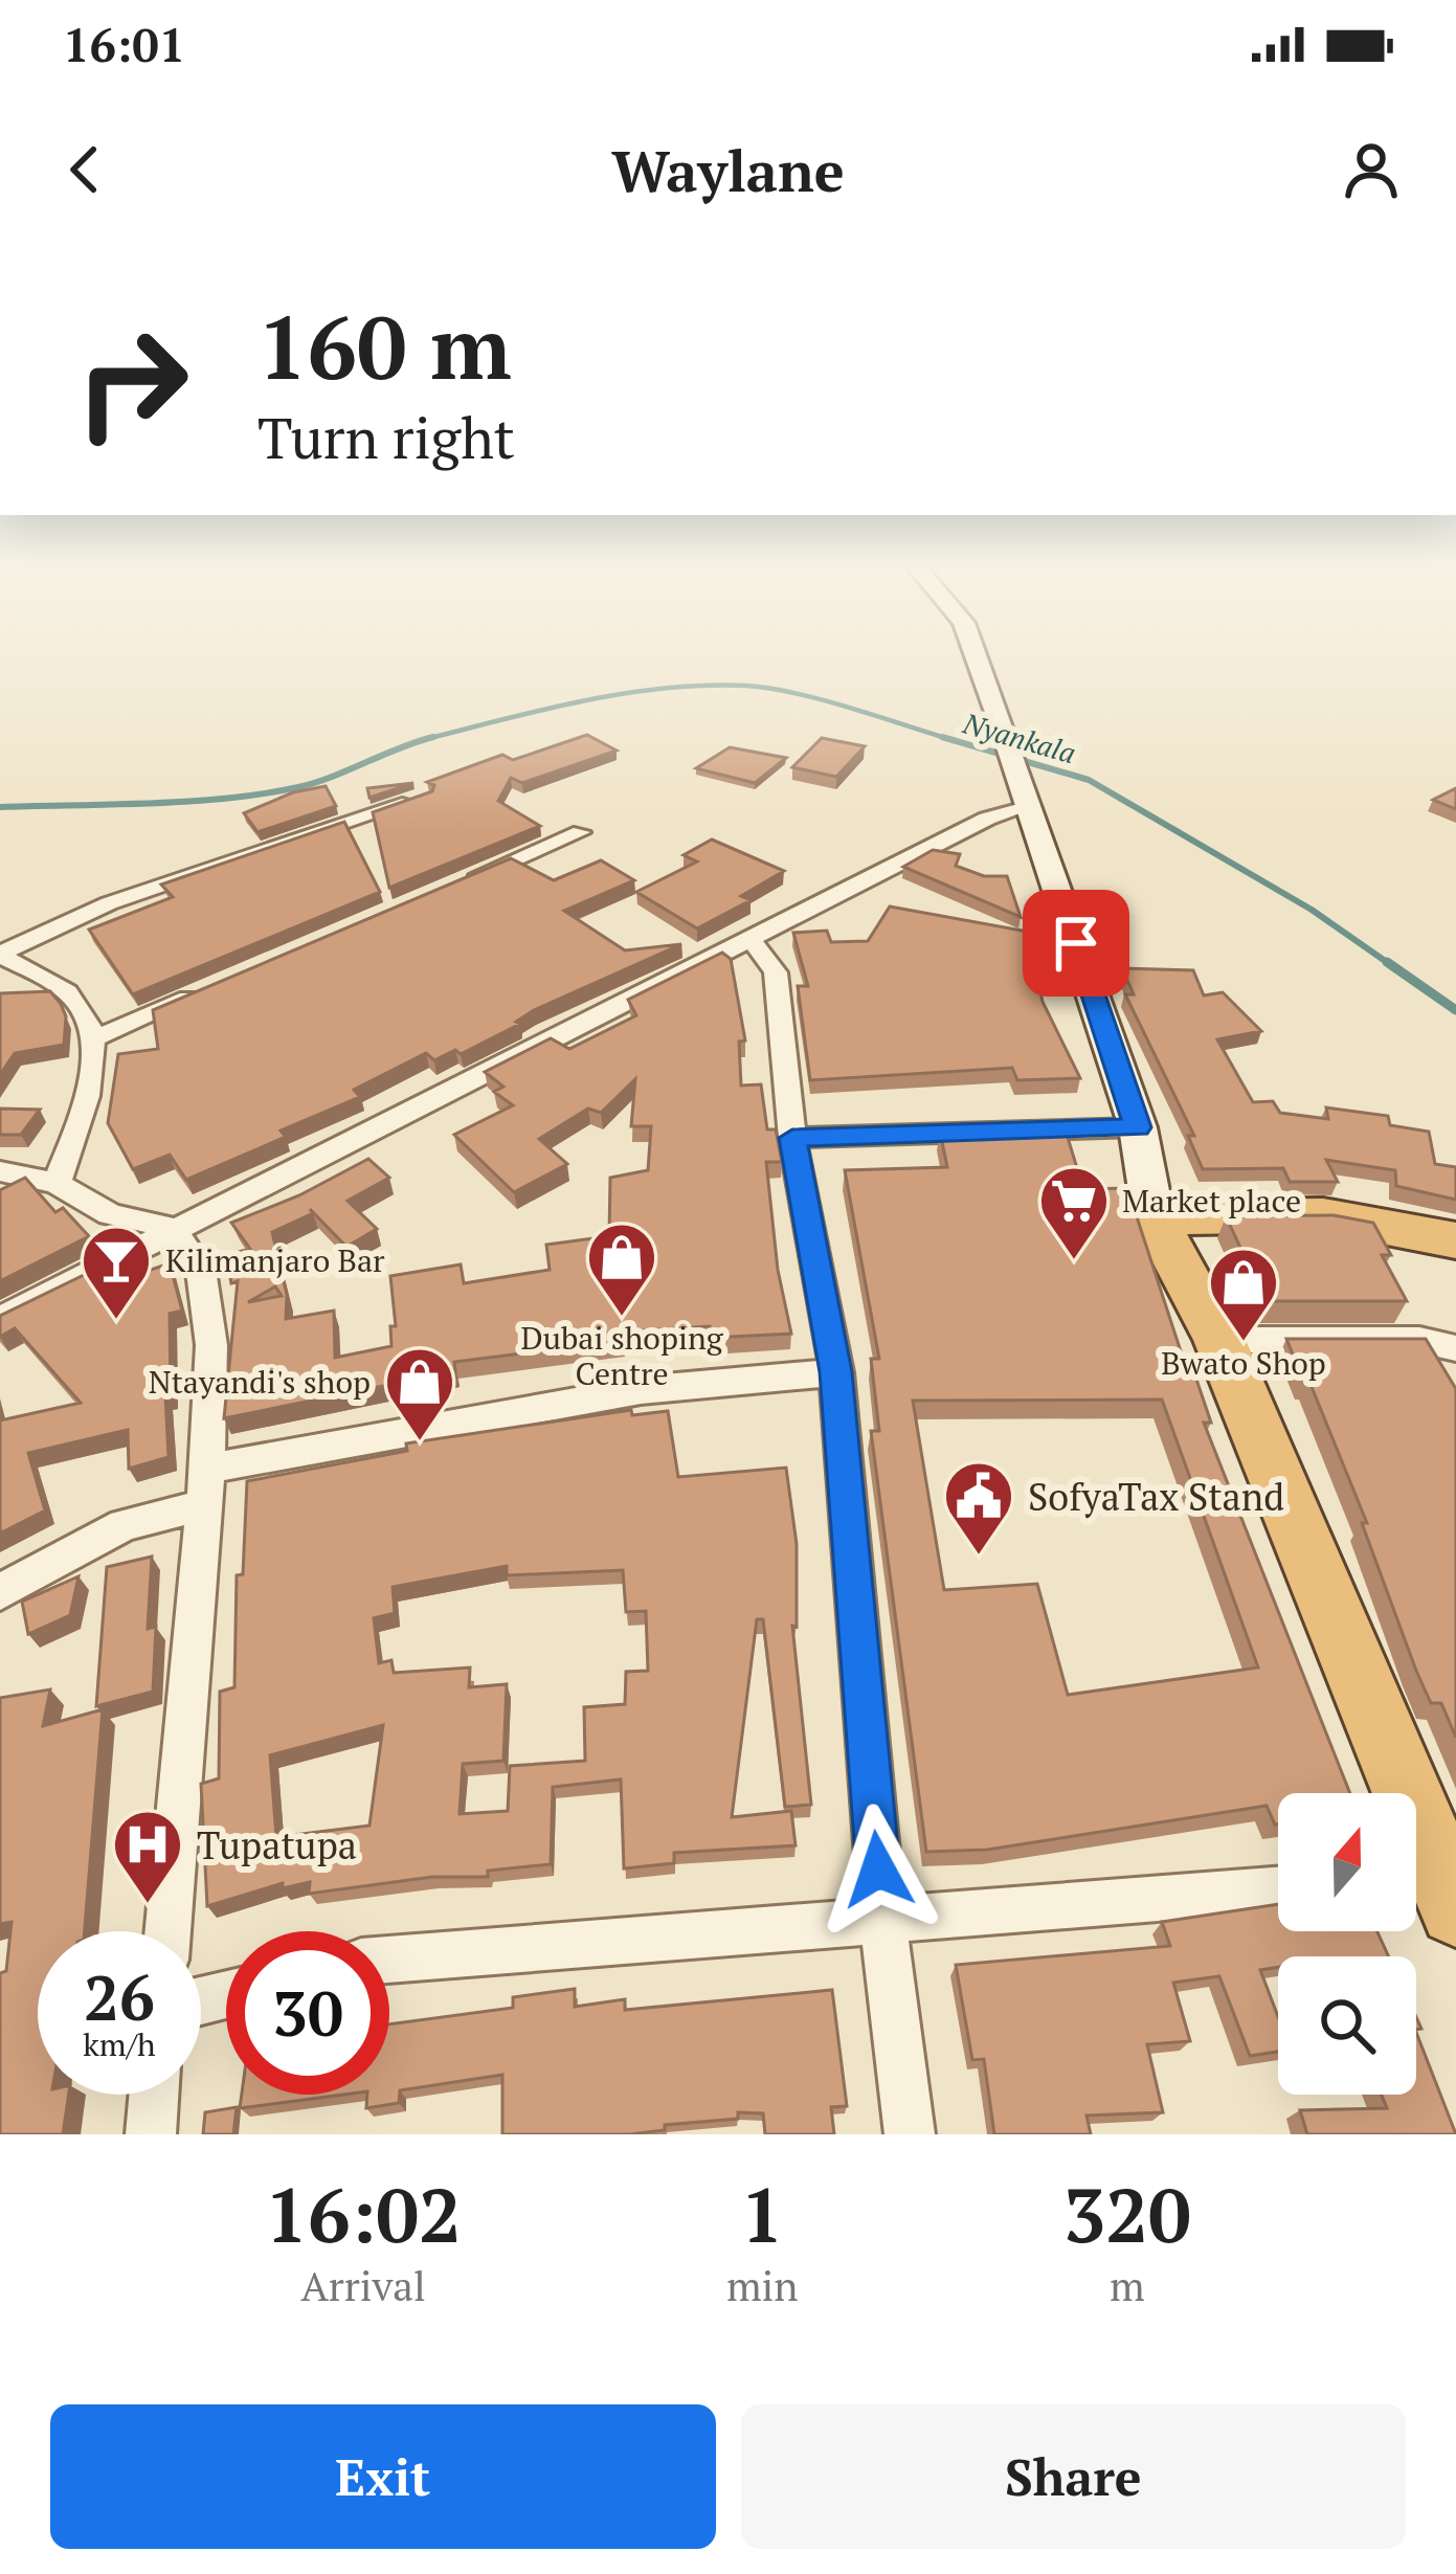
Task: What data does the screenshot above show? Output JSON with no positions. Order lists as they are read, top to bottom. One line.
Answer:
{"water":["Nyankala"],"places":{"supermarket":["Market place"],"shop":["Dubai shoping Centre","Bwato Shop","Ntayandi's shop"],"bar":["Kilimanjaro Bar"],"public building":["SofyaTax Stand"],"hospital":["Tupatupa"]},"north":"top","page":{"status":"16:01","header":"Waylane","turn":["160 m","Turn right"],"speed":"26 km/h","limit":"30","eta":["16:02","Arrival","1","min","320","m"],"buttons":["Exit","Share"]}}
